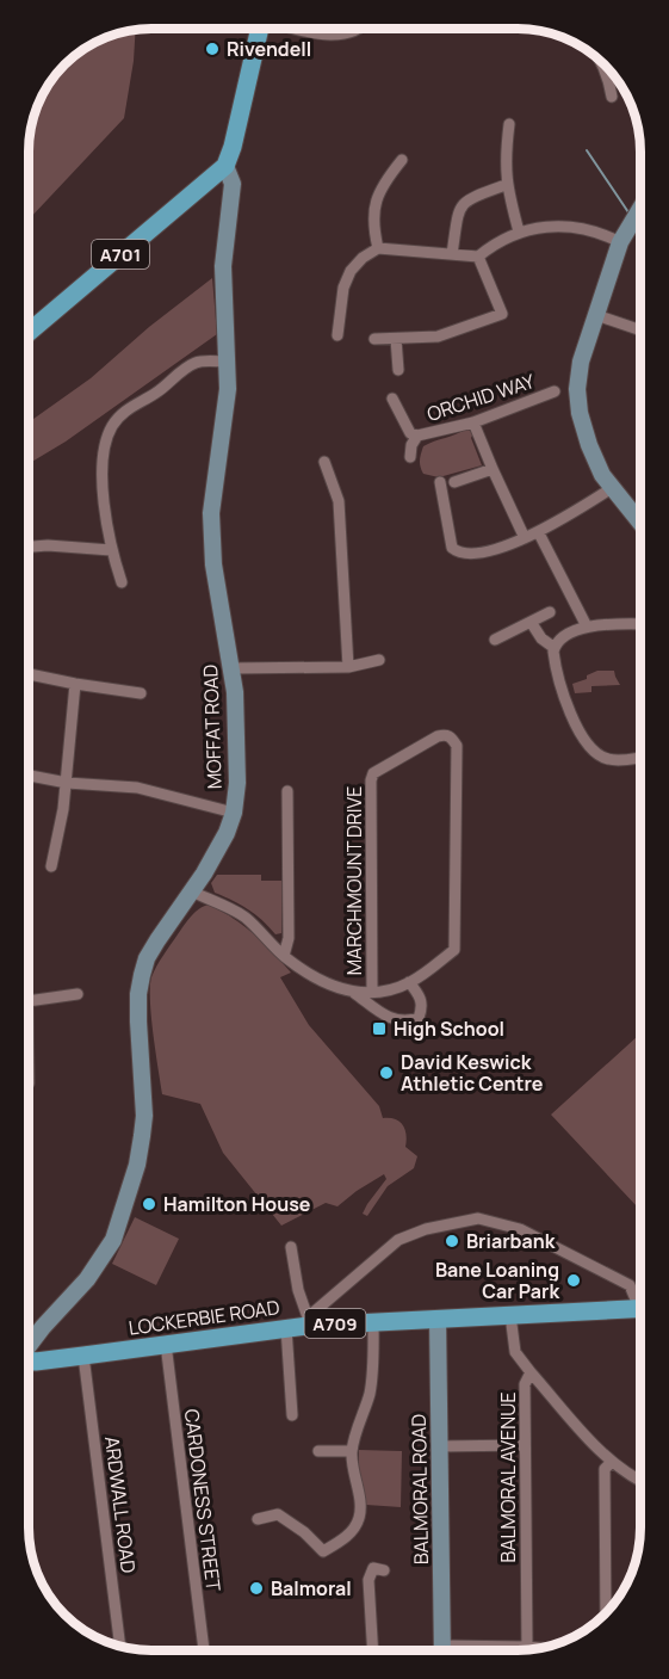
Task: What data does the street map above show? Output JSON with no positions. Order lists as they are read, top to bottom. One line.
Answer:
{"streets":{"main road":["A701","LOCKERBIE ROAD","A709"],"street":["ORCHID WAY","MOFFAT ROAD","MARCHMOUNT DRIVE","BALMORAL AVENUE","BALMORAL ROAD","CARDONESS STREET","ARDWALL ROAD"]},"crossings":[["A701","MOFFAT ROAD"],["LOCKERBIE ROAD","BALMORAL AVENUE"],["LOCKERBIE ROAD","BALMORAL ROAD"],["LOCKERBIE ROAD","CARDONESS STREET"],["LOCKERBIE ROAD","ARDWALL ROAD"]],"places":{"other":["Rivendell","David Keswick Athletic Centre","Hamilton House","Briarbank","Bane Loaning Car Park","Balmoral"],"transit":["High School"]}}
